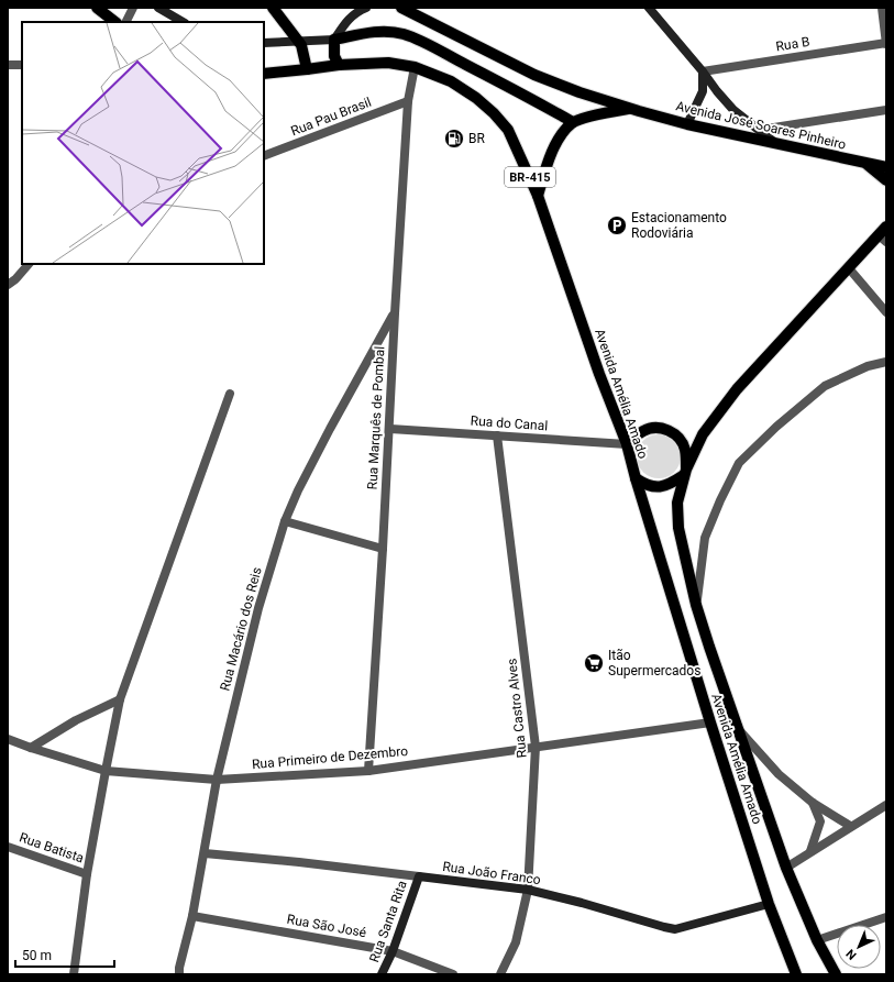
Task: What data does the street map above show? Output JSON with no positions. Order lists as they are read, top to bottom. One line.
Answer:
{"streets":{"main road":["Avenida José Soares Pinheiro","BR-415","Avenida Amélia Amado"],"street":["Rua B","Rua Pau Brasil","Rua Marquês de Pombal","Rua do Canal","Rua Macário dos Reis","Rua Castro Alves","Rua Primeiro de Dezembro","Rua Batista","Rua João Franco","Rua Santa Rita","Rua São José"]},"crossings":[["Rua Pau Brasil","Rua Marquês de Pombal"],["Avenida Amélia Amado","Rua Marquês de Pombal"],["Avenida Amélia Amado","Rua do Canal"],["Avenida Amélia Amado","Rua Primeiro de Dezembro"],["Avenida Amélia Amado","Rua João Franco"],["Rua Marquês de Pombal","Rua do Canal"],["Rua Marquês de Pombal","Rua Macário dos Reis"],["Rua Marquês de Pombal","Rua Primeiro de Dezembro"],["Rua do Canal","Rua Castro Alves"],["Rua Macário dos Reis","Rua Primeiro de Dezembro"],["Rua Macário dos Reis","Rua João Franco"],["Rua Macário dos Reis","Rua São José"],["Rua Castro Alves","Rua Primeiro de Dezembro"],["Rua Castro Alves","Rua João Franco"],["Rua João Franco","Rua Santa Rita"],["Rua Santa Rita","Rua São José"]],"places":{"fuel station":["BR"],"parking":["Estacionamento Rodoviária"],"supermarket":["Itão Supermercados"]},"scale_bar":"50 m","north":"bottom left"}
